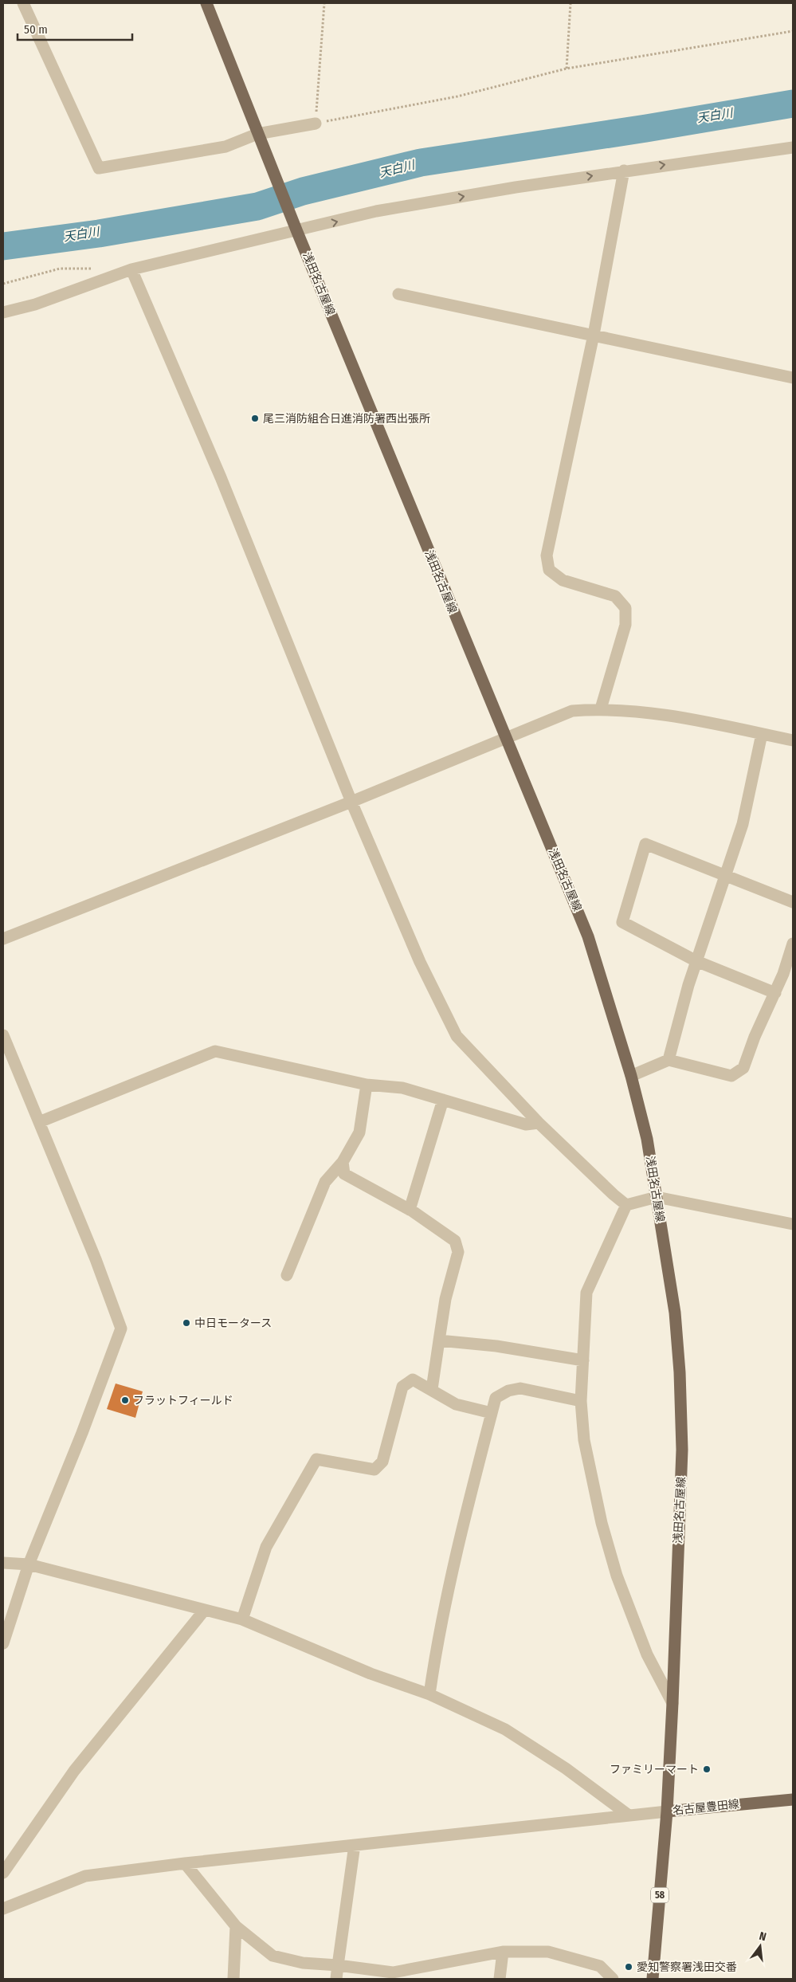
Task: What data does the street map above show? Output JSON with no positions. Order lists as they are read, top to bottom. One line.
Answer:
{"streets":{"main road":["浅田名古屋線","名古屋豊田線","58"]},"crossings":[["浅田名古屋線","名古屋豊田線"]],"water":["天白川"],"places":["尾三消防組合日進消防署西出張所","中日モータース","フラットフィールド","ファミリーマート","愛知警察署浅田交番"],"scale_bar":"50 m","north":"top"}
